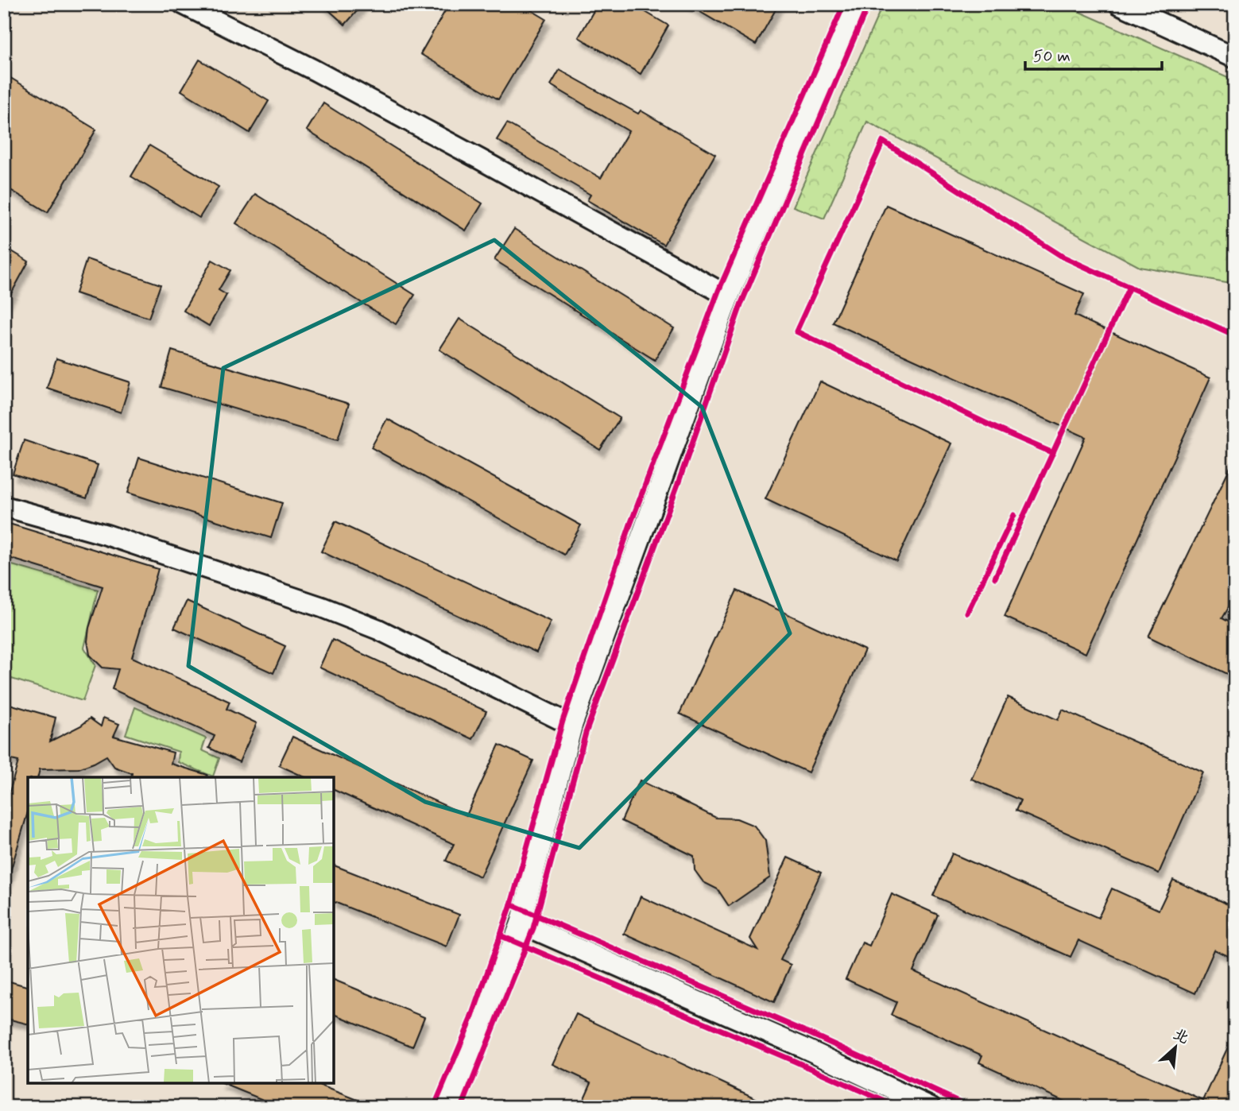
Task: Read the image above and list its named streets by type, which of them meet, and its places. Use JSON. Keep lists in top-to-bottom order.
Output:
{
  "scale_bar": "50 m",
  "north": "top right"
}
